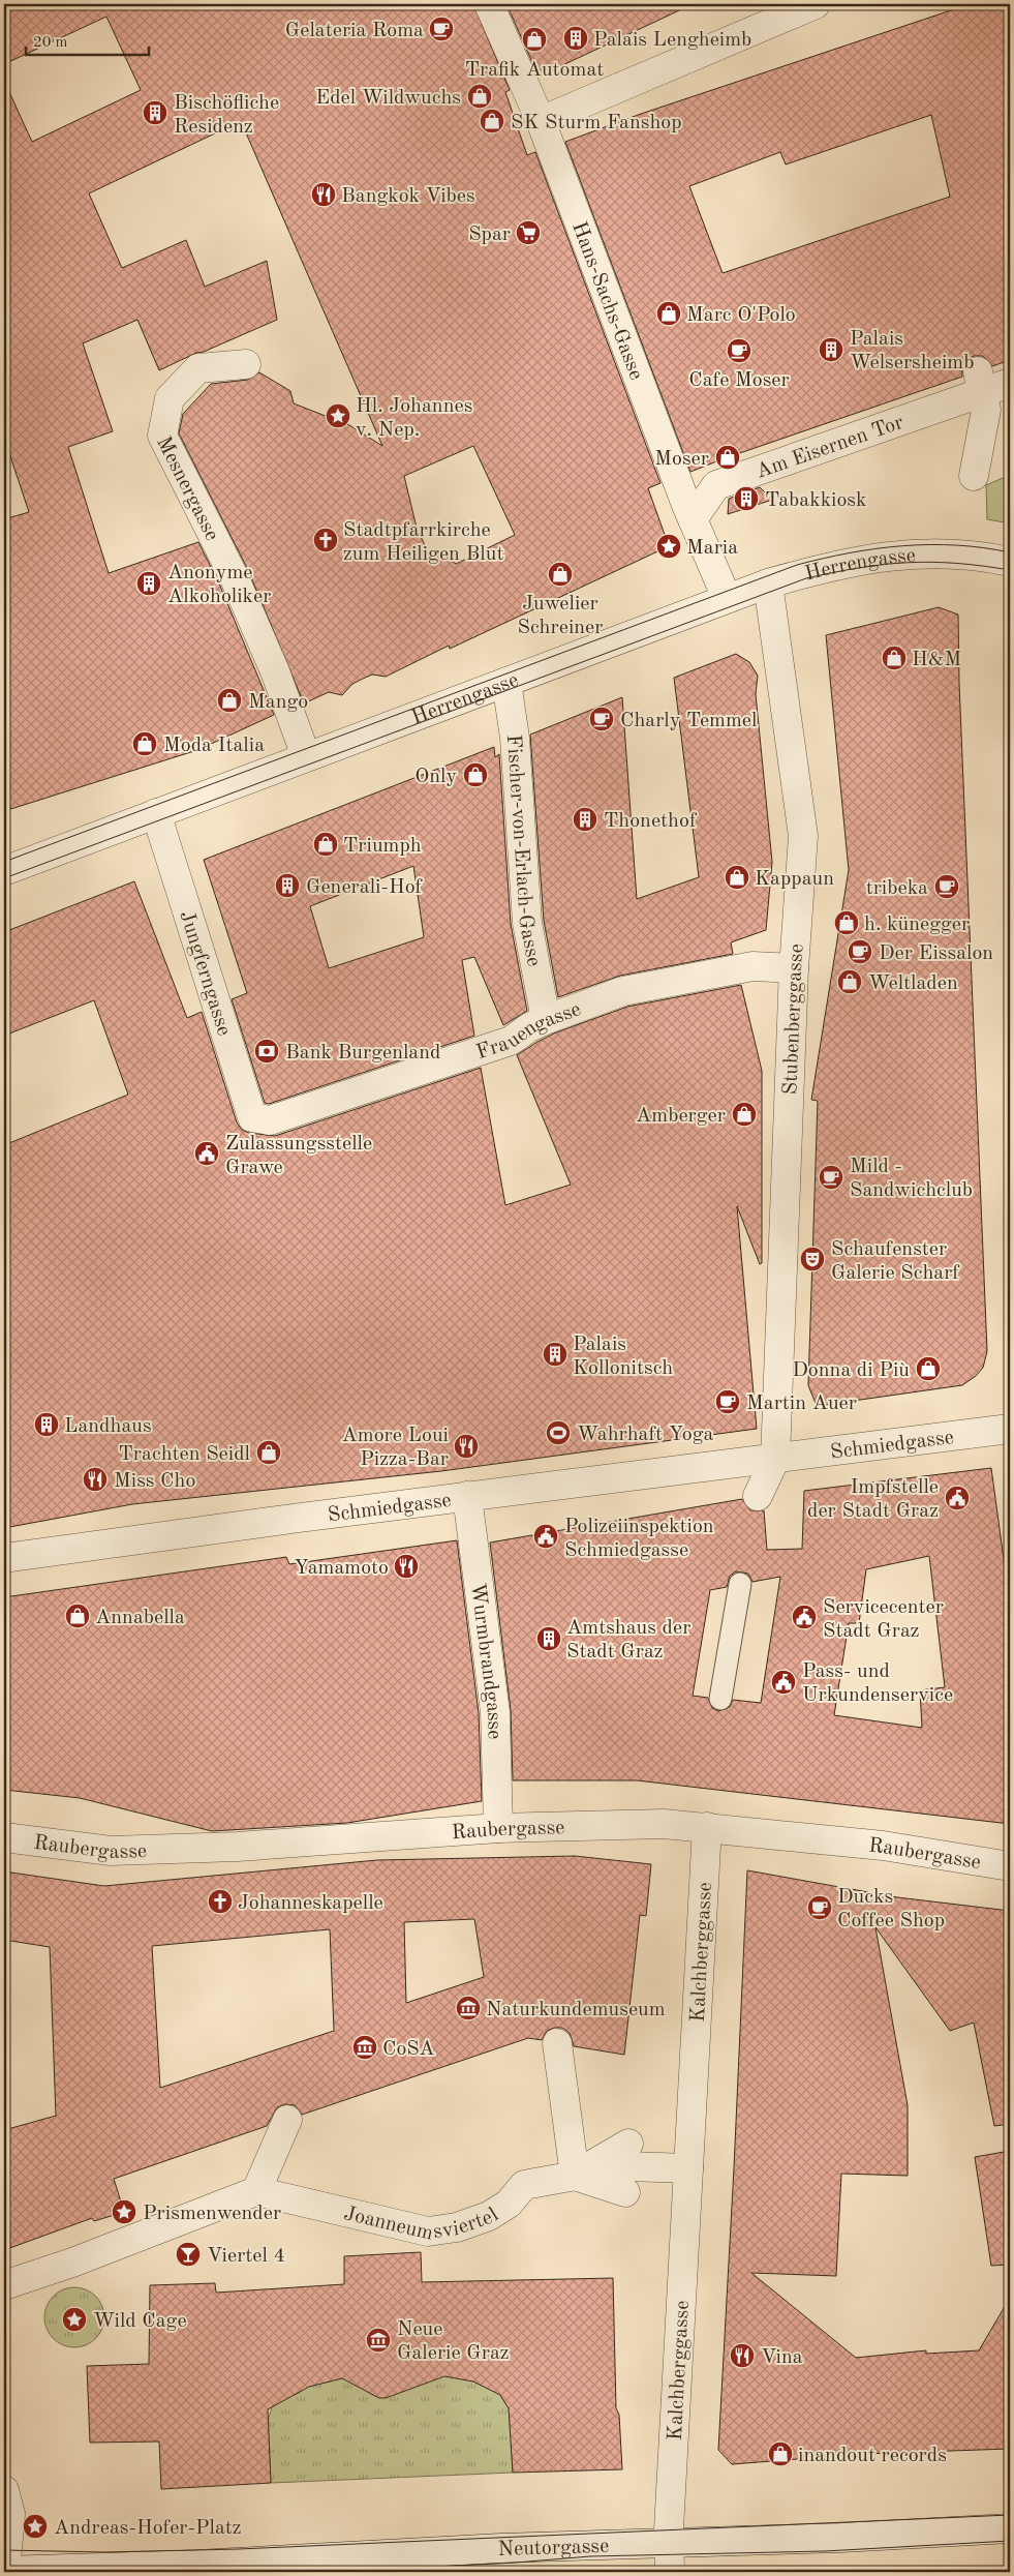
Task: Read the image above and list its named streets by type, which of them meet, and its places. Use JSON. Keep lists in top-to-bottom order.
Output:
{
  "streets": {
    "street": [
      "Hans-Sachs-Gasse",
      "Am Eisernen Tor",
      "Mesnergasse",
      "Herrengasse",
      "Fischer-von-Erlach-Gasse",
      "Jungferngasse",
      "Stubenberggasse",
      "Frauengasse",
      "Schmiedgasse",
      "Wurmbrandgasse",
      "Raubergasse",
      "Kalchberggasse",
      "Joanneumsviertel",
      "Neutorgasse"
    ]
  },
  "crossings": [
    ["Hans-Sachs-Gasse", "Am Eisernen Tor"],
    ["Hans-Sachs-Gasse", "Herrengasse"],
    ["Mesnergasse", "Herrengasse"],
    ["Herrengasse", "Fischer-von-Erlach-Gasse"],
    ["Herrengasse", "Jungferngasse"],
    ["Herrengasse", "Stubenberggasse"],
    ["Fischer-von-Erlach-Gasse", "Frauengasse"],
    ["Jungferngasse", "Frauengasse"],
    ["Stubenberggasse", "Frauengasse"],
    ["Stubenberggasse", "Schmiedgasse"],
    ["Schmiedgasse", "Wurmbrandgasse"],
    ["Wurmbrandgasse", "Raubergasse"],
    ["Raubergasse", "Kalchberggasse"],
    ["Kalchberggasse", "Joanneumsviertel"],
    ["Kalchberggasse", "Neutorgasse"]
  ],
  "places": {
    "cafe": [
      "Gelateria Roma",
      "Cafe Moser",
      "Charly Temmel",
      "tribeka",
      "Der Eissalon",
      "Mild - Sandwichclub",
      "Martin Auer",
      "Ducks Coffee Shop"
    ],
    "building": [
      "Palais Lengheimb",
      "Bischöfliche Residenz",
      "Palais Welsersheimb",
      "Tabakkiosk",
      "Anonyme Alkoholiker",
      "Thonethof",
      "Generali-Hof",
      "Palais Kollonitsch",
      "Landhaus",
      "Amtshaus der Stadt Graz"
    ],
    "shop": [
      "Trafik Automat",
      "Edel Wildwuchs",
      "SK Sturm Fanshop",
      "Marc O'Polo",
      "Moser",
      "Juwelier Schreiner",
      "H&M",
      "Mango",
      "Moda Italia",
      "Only",
      "Triumph",
      "Kappaun",
      "h. künegger",
      "Weltladen",
      "Amberger",
      "Donna di Più",
      "Trachten Seidl",
      "Annabella",
      "inandout records"
    ],
    "restaurant": [
      "Bangkok Vibes",
      "Amore Loui Pizza-Bar",
      "Miss Cho",
      "Yamamoto",
      "Vina"
    ],
    "supermarket": ["Spar"],
    "place": [
      "Hl. Johannes v. Nep.",
      "Maria",
      "Prismenwender",
      "Wild Cage",
      "Andreas-Hofer-Platz"
    ],
    "church": ["Stadtpfarrkirche zum Heiligen Blut", "Johanneskapelle"],
    "bank": ["Bank Burgenland"],
    "public building": [
      "Zulassungsstelle Grawe",
      "Impfstelle der Stadt Graz",
      "Polizeiinspektion Schmiedgasse",
      "Servicecenter Stadt Graz",
      "Pass- und Urkundenservice"
    ],
    "theatre": ["Schaufenster Galerie Scharf"],
    "sports": ["Wahrhaft Yoga"],
    "museum": ["Naturkundemuseum", "CoSA", "Neue Galerie Graz"],
    "bar": ["Viertel 4"]
  },
  "scale_bar": "20 m"
}
